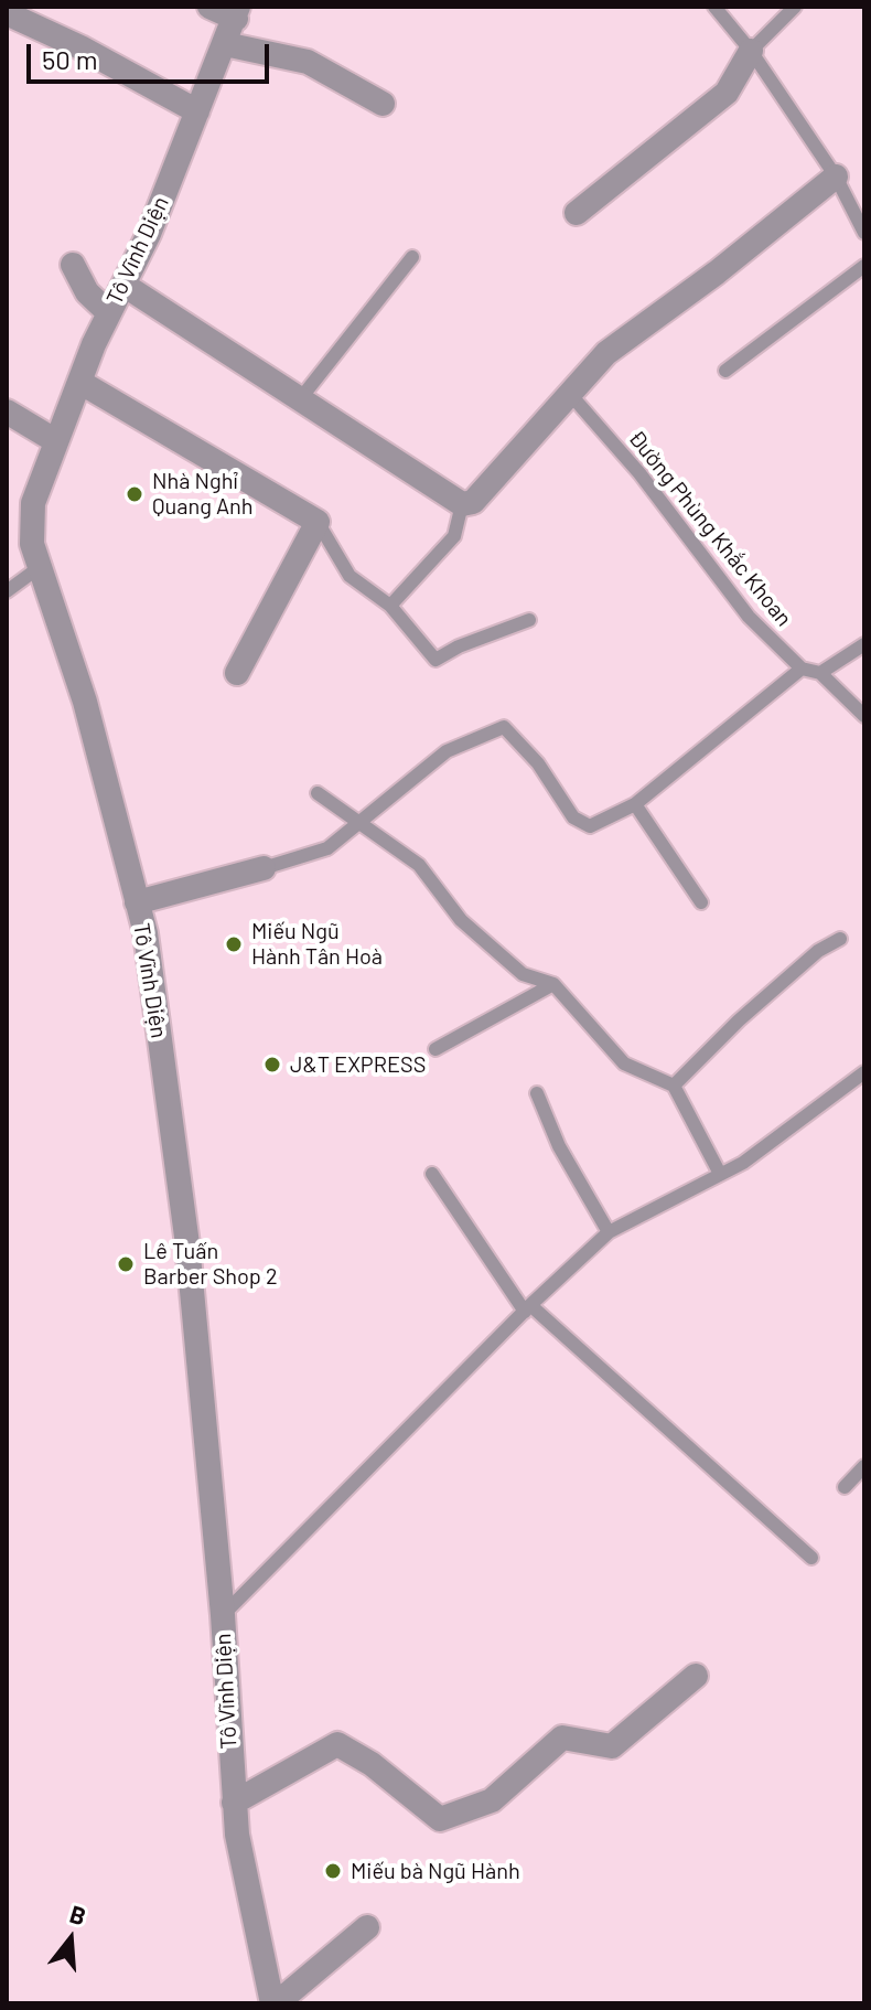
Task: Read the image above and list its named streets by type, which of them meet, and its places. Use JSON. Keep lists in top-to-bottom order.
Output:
{
  "streets": {
    "street": ["Tô Vĩnh Diện"],
    "lane": ["Đường Phùng Khắc Khoan"]
  },
  "places": [
    "Nhà Nghỉ Quang Anh",
    "Miếu Ngũ Hành Tân Hoà",
    "J&T EXPRESS",
    "Lê Tuấn Barber Shop 2",
    "Miếu bà Ngũ Hành"
  ],
  "scale_bar": "50 m",
  "north": "top"
}
